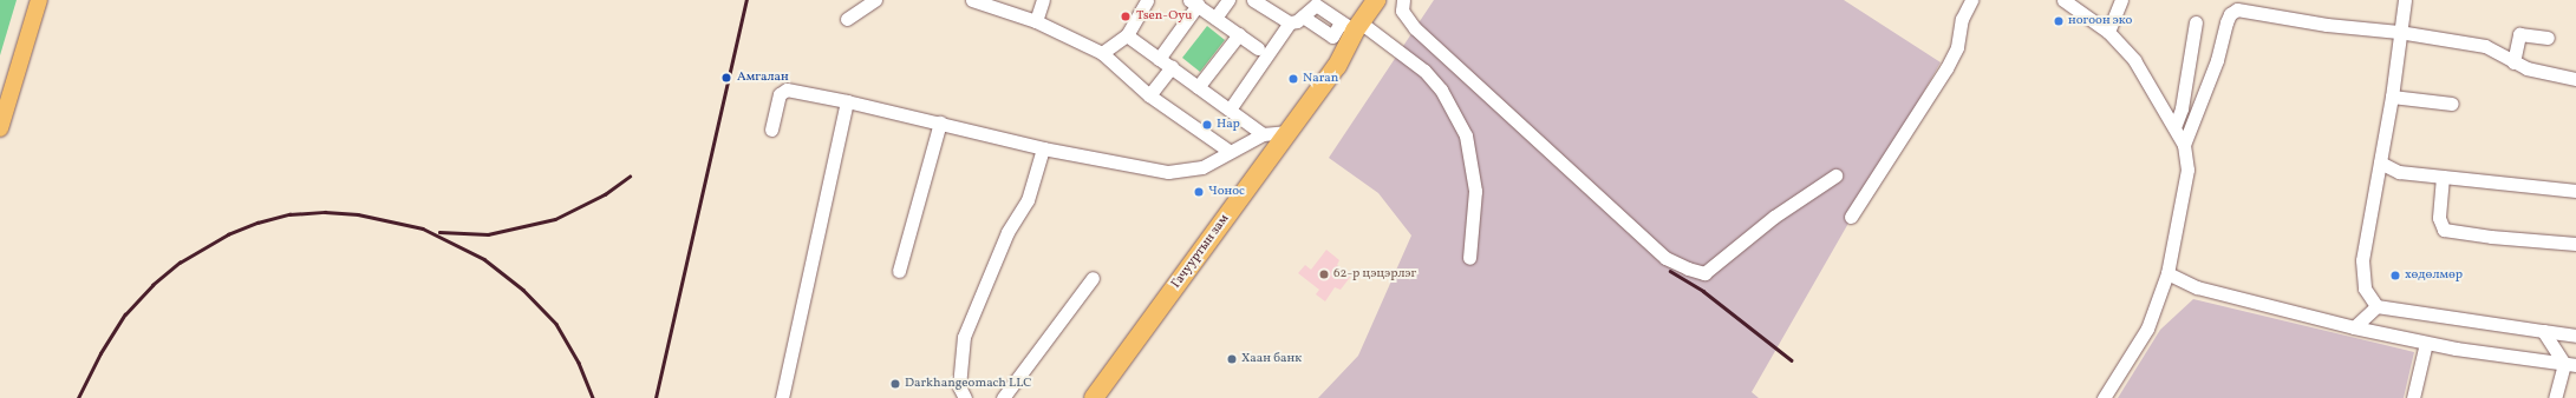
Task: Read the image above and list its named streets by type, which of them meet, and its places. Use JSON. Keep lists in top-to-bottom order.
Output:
{
  "streets": {
    "highway": ["Гачууртын зам"]
  },
  "places": [
    "Tsen-Oyu",
    "ногоон эко",
    "Амгалан",
    "Naran",
    "Нар",
    "Чонос",
    "62-р цэцэрлэг",
    "хөдөлмөр",
    "Хаан банк",
    "Darkhangeomach LLC"
  ]
}
